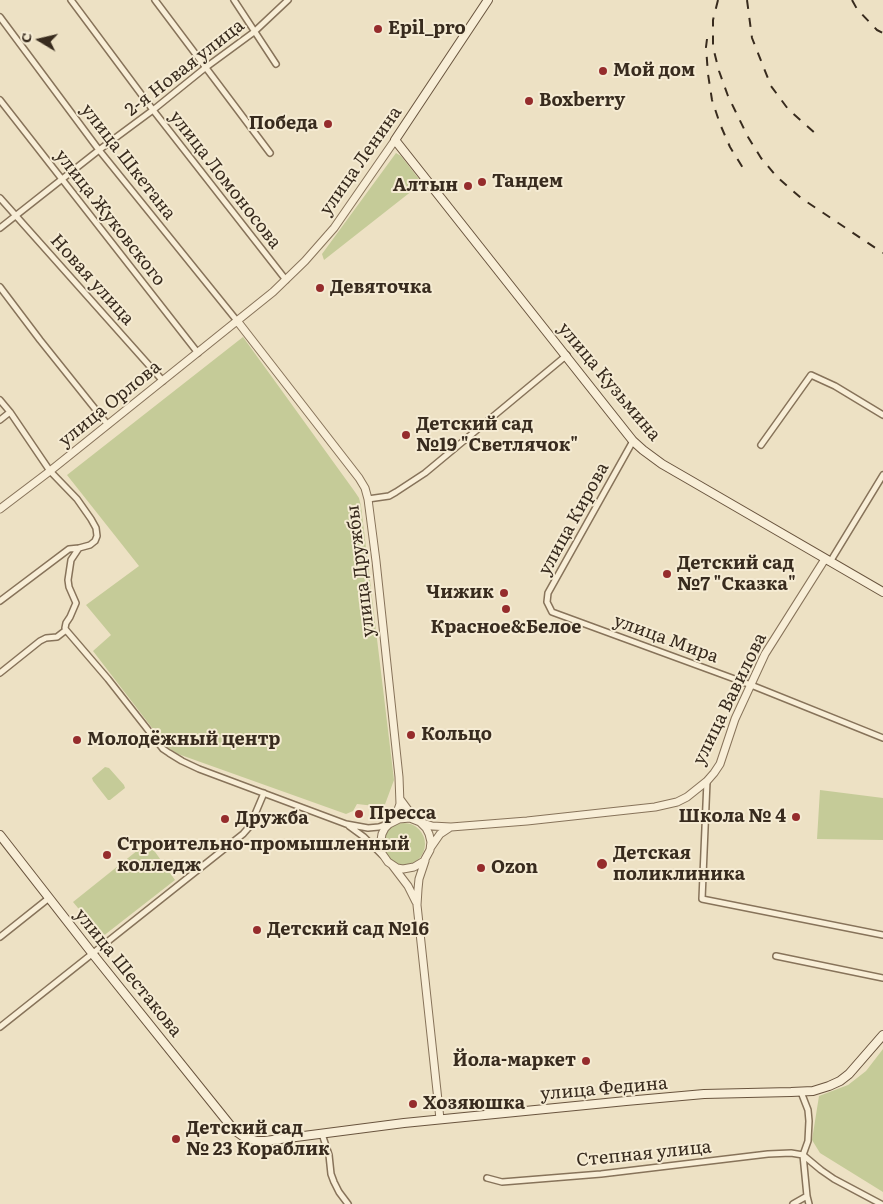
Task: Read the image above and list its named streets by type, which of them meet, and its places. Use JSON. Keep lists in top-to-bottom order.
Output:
{
  "streets": {
    "main road": [
      "улица Ленина",
      "улица Кузьмина",
      "улица Шестакова",
      "улица Федина"
    ],
    "street": [
      "2-я Новая улица",
      "улица Шкетана",
      "улица Ломоносова",
      "улица Жуковского",
      "Новая улица",
      "улица Орлова",
      "улица Кирова",
      "улица Дружбы",
      "улица Мира",
      "улица Вавилова",
      "Степная улица"
    ]
  },
  "crossings": [
    ["2-я Новая улица", "улица Шкетана"],
    ["2-я Новая улица", "улица Ломоносова"],
    ["2-я Новая улица", "улица Жуковского"],
    ["2-я Новая улица", "Новая улица"],
    ["улица Ленина", "улица Шкетана"],
    ["улица Ленина", "улица Ломоносова"],
    ["улица Ленина", "улица Кузьмина"],
    ["улица Ленина", "улица Орлова"],
    ["улица Ленина", "улица Дружбы"],
    ["улица Шкетана", "улица Орлова"],
    ["улица Шкетана", "улица Дружбы"],
    ["улица Жуковского", "улица Орлова"],
    ["Новая улица", "улица Орлова"],
    ["улица Кузьмина", "улица Кирова"],
    ["улица Кузьмина", "улица Вавилова"],
    ["улица Орлова", "улица Дружбы"],
    ["улица Кирова", "улица Мира"],
    ["улица Мира", "улица Вавилова"],
    ["улица Шестакова", "улица Федина"]
  ],
  "places": [
    "Epil_pro",
    "Мой дом",
    "Boxberry",
    "Победа",
    "Тандем",
    "Алтын",
    "Девяточка",
    "Детский сад №19 \"Светлячок\"",
    "Детский сад №7 \"Сказка\"",
    "Чижик",
    "Красное&Белое",
    "Кольцо",
    "Молодёжный центр",
    "Пресса",
    "Школа № 4",
    "Дружба",
    "Строительно-промышленный колледж",
    "Детская поликлиника",
    "Ozon",
    "Детский сад №16",
    "Йола-маркет",
    "Хозяюшка",
    "Детский сад № 23 Кораблик"
  ],
  "north": "left"
}
